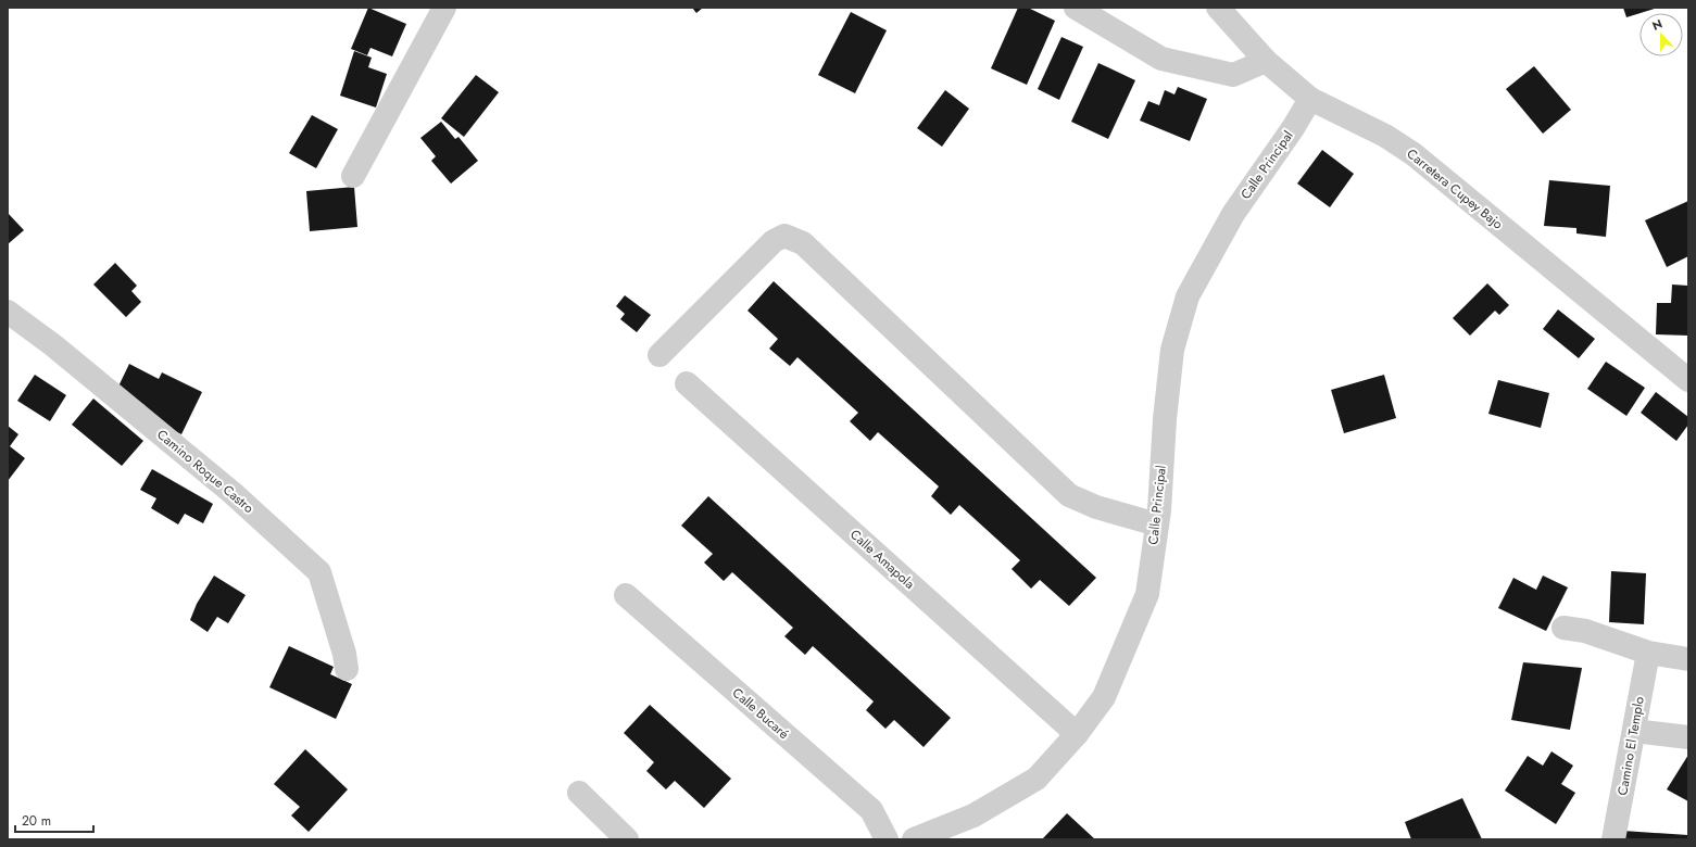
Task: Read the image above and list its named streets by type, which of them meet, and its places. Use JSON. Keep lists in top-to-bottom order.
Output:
{
  "streets": {
    "street": [
      "Calle Principal",
      "Carretera Cupey Bajo",
      "Camino Roque Castro",
      "Calle Amapola",
      "Calle Bucaré",
      "Camino El Templo"
    ]
  },
  "crossings": [
    ["Calle Principal", "Carretera Cupey Bajo"],
    ["Calle Principal", "Calle Amapola"]
  ],
  "scale_bar": "20 m",
  "north": "top"
}
